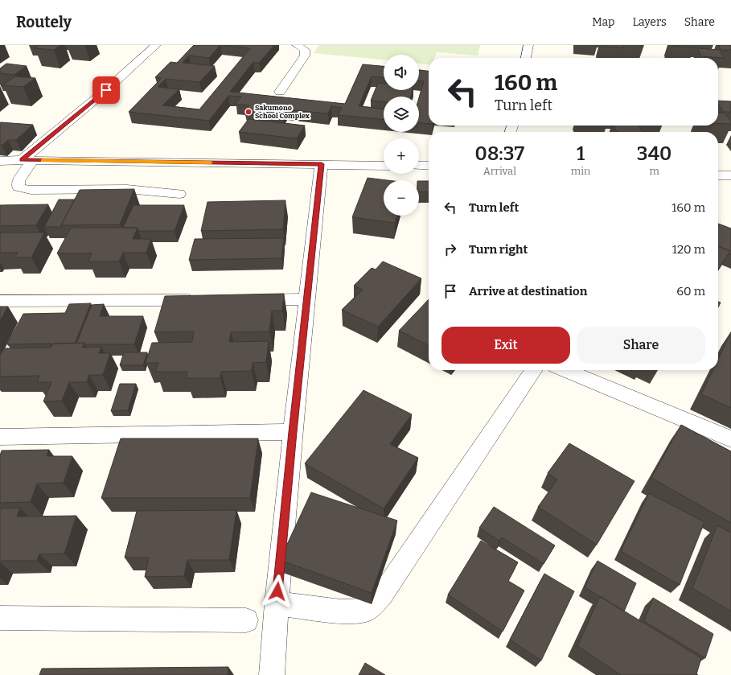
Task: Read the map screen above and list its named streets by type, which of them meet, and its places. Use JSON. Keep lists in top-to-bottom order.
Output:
{
  "places": ["Sakumono School Complex"],
  "page": {
    "header": "Routely",
    "nav": ["Map", "Layers", "Share"],
    "map_buttons": ["+", "−"],
    "turn": ["160 m", "Turn left"],
    "eta": [
      "08:37",
      "Arrival",
      "1",
      "min",
      "340",
      "m"
    ],
    "list": [
      {
        "name": "Turn left",
        "value": "160 m"
      },
      {
        "name": "Turn right",
        "value": "120 m"
      },
      {
        "name": "Arrive at destination",
        "value": "60 m"
      }
    ],
    "buttons": ["Exit", "Share"]
  }
}
